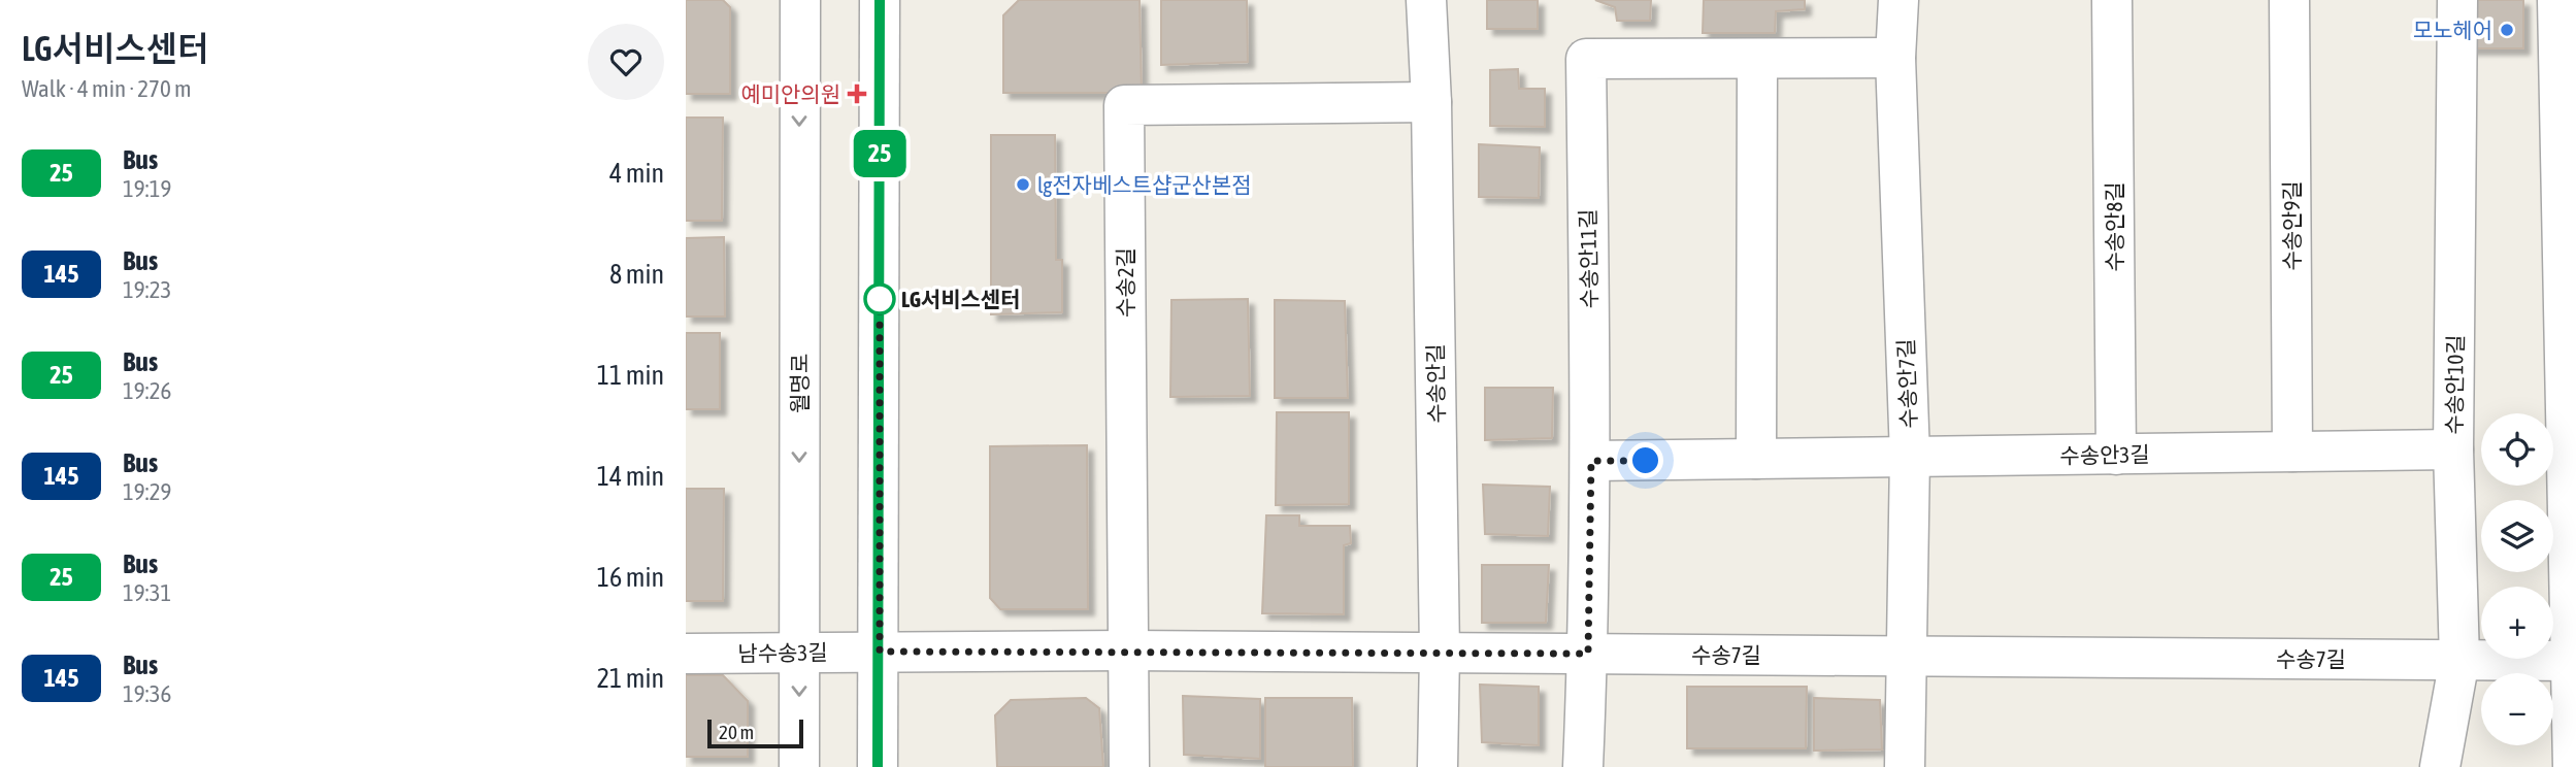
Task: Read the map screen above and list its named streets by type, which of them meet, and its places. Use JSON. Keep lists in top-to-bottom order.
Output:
{
  "streets": {
    "street": [
      "수송안9길",
      "수송안8길",
      "수송안11길",
      "수송2길",
      "월명로",
      "수송안길",
      "수송안7길",
      "수송안10길",
      "수송안3길",
      "남수송3길",
      "수송7길"
    ]
  },
  "crossings": [
    ["수송안9길", "수송안3길"],
    ["수송안8길", "수송안3길"],
    ["수송안11길", "수송안7길"],
    ["수송안11길", "수송안3길"],
    ["수송안11길", "수송7길"],
    ["수송2길", "수송안길"],
    ["수송2길", "수송7길"],
    ["월명로", "남수송3길"],
    ["수송안길", "수송7길"],
    ["수송안7길", "수송안3길"],
    ["수송안7길", "수송7길"],
    ["수송안10길", "수송안3길"],
    ["수송안10길", "수송7길"],
    ["남수송3길", "수송7길"]
  ],
  "places": {
    "other": ["모노헤어", "lg전자베스트샵군산본점", "LG서비스센터"],
    "health": ["예미안의원"]
  },
  "lines": ["bus line 25"],
  "scale_bar": "20 m",
  "page": {
    "heading": ["LG서비스센터", "Walk · 4 min · 270 m"],
    "on_map": "25",
    "list": [
      {
        "mark": "25",
        "name": "Bus",
        "note": "19:19",
        "value": "4 min"
      },
      {
        "mark": "145",
        "name": "Bus",
        "note": "19:23",
        "value": "8 min"
      },
      {
        "mark": "25",
        "name": "Bus",
        "note": "19:26",
        "value": "11 min"
      },
      {
        "mark": "145",
        "name": "Bus",
        "note": "19:29",
        "value": "14 min"
      },
      {
        "mark": "25",
        "name": "Bus",
        "note": "19:31",
        "value": "16 min"
      },
      {
        "mark": "145",
        "name": "Bus",
        "note": "19:36",
        "value": "21 min"
      }
    ],
    "map_buttons": ["+", "−"],
    "scale": "20 m"
  }
}
